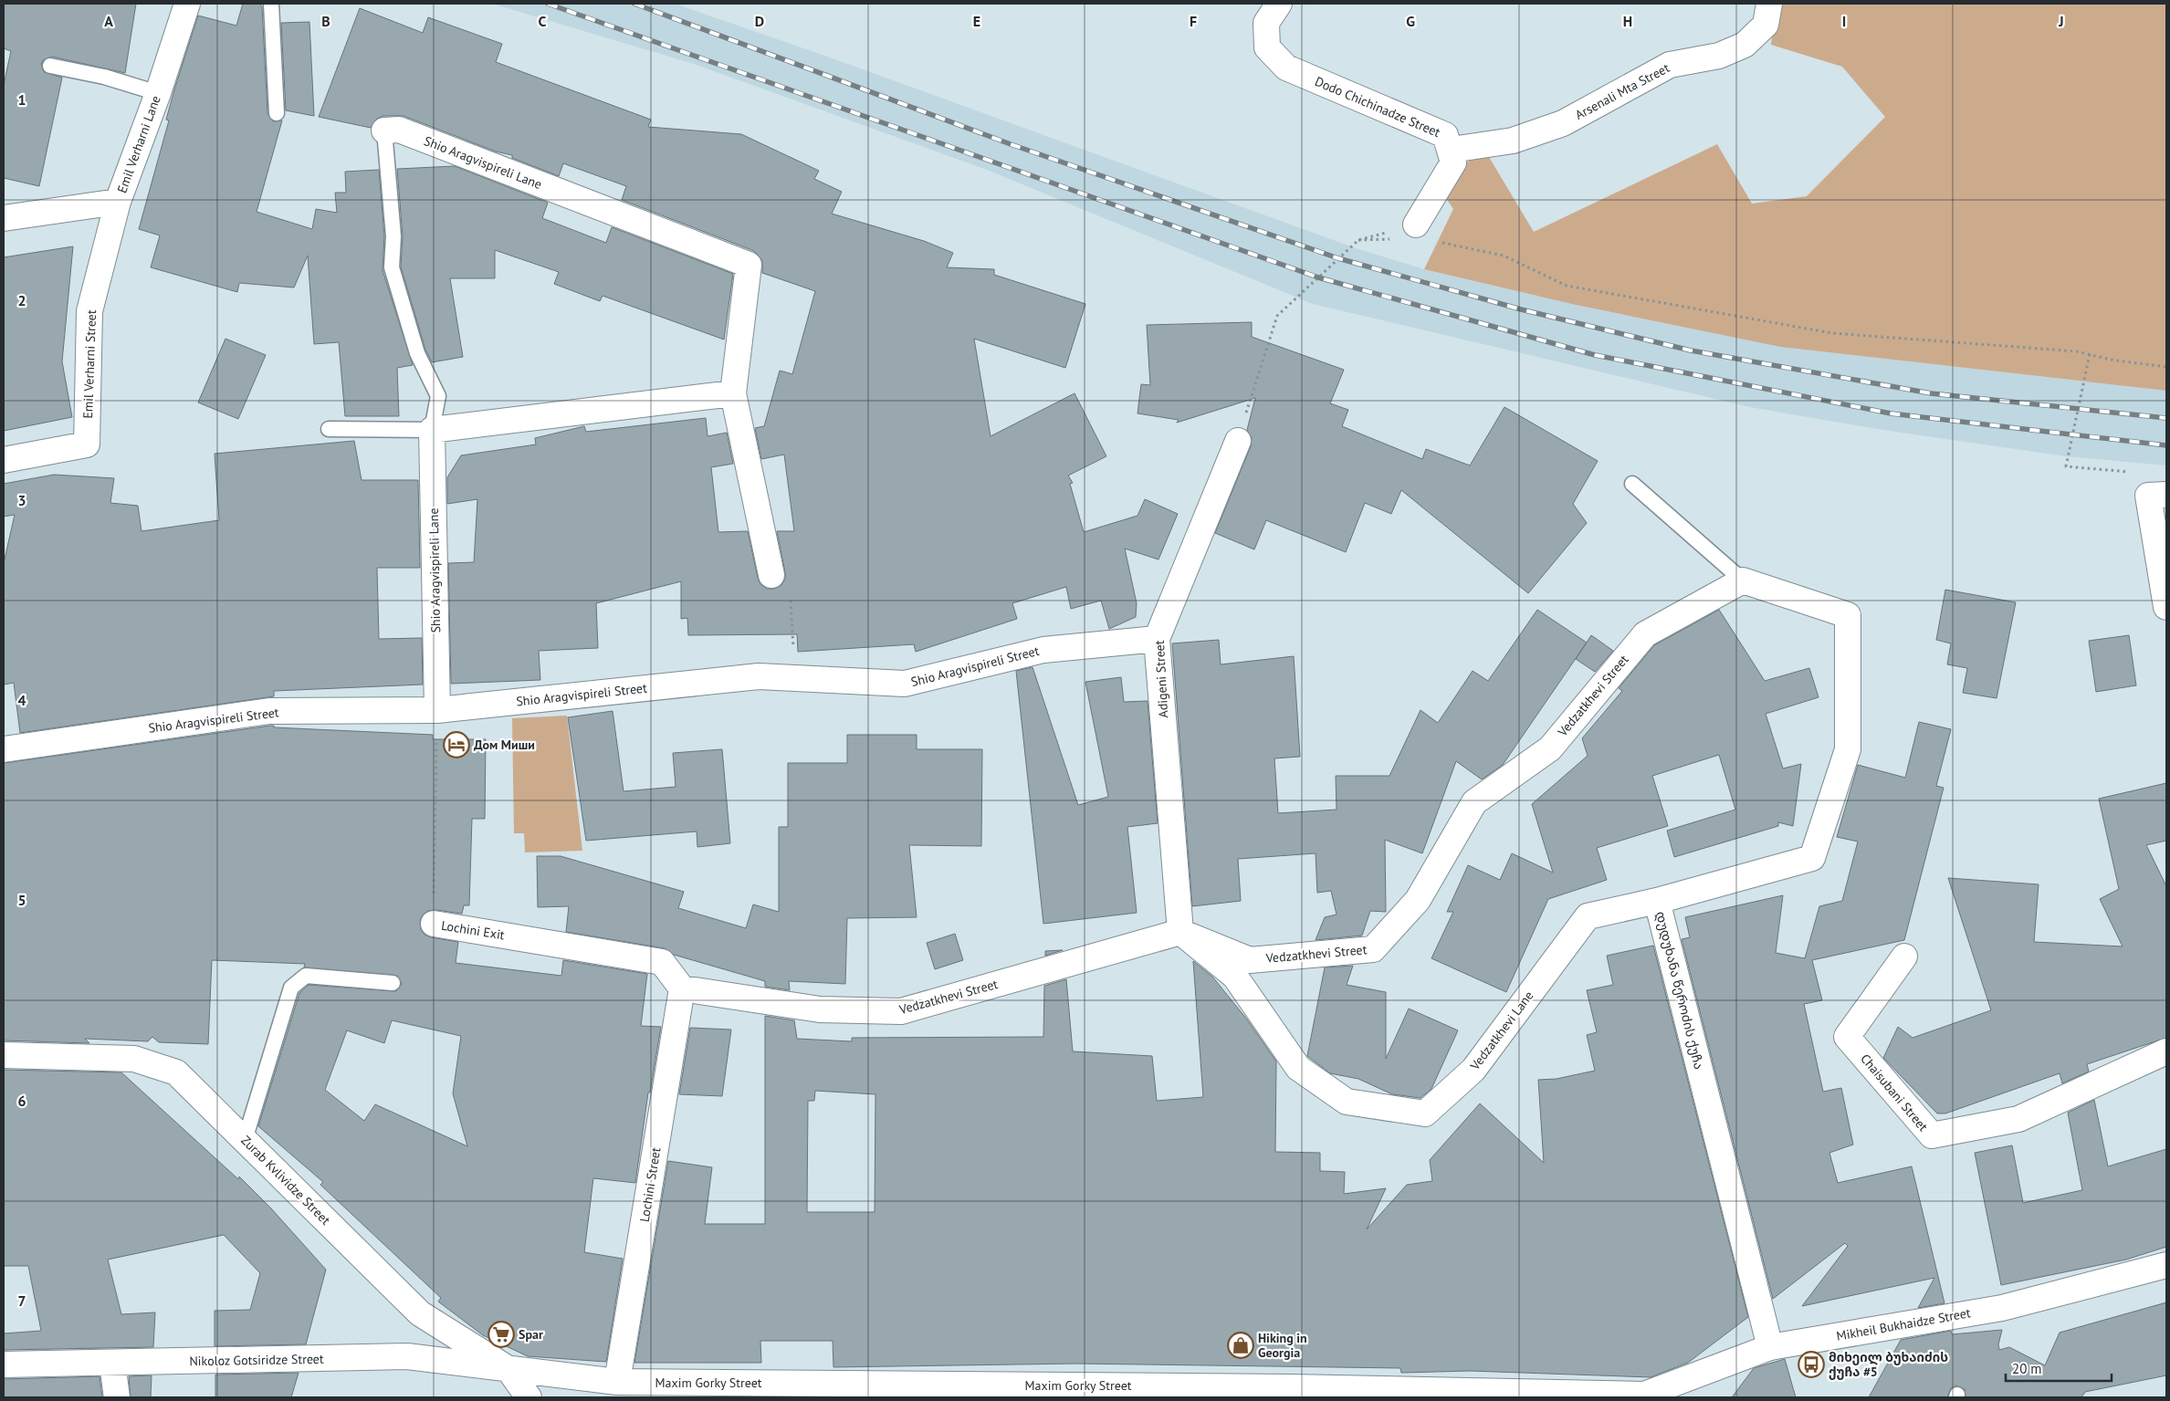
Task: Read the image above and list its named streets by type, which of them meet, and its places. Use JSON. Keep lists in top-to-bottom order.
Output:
{
  "streets": {
    "street": [
      "Arsenali Mta Street",
      "Dodo Chichinadze Street",
      "Emil Verharni Lane",
      "Shio Aragvispireli Lane",
      "Emil Verharni Street",
      "Shio Aragvispireli Street",
      "Adigeni Street",
      "Vedzatkhevi Street",
      "Lochini Exit",
      "დუდუხანა წეროძის ქუჩა",
      "Vedzatkhevi Lane",
      "Chaisubani Street",
      "Zurab Kvlividze Street",
      "Lochini Street",
      "Mikheil Bukhaidze Street",
      "Nikoloz Gotsiridze Street",
      "Maxim Gorky Street"
    ]
  },
  "crossings": [
    ["Arsenali Mta Street", "Dodo Chichinadze Street"],
    ["Emil Verharni Lane", "Emil Verharni Street"],
    ["Shio Aragvispireli Lane", "Shio Aragvispireli Street"],
    ["Shio Aragvispireli Lane", "Lochini Exit"],
    ["Shio Aragvispireli Street", "Adigeni Street"],
    ["Shio Aragvispireli Street", "Lochini Exit"],
    ["Adigeni Street", "Vedzatkhevi Street"],
    ["Adigeni Street", "Vedzatkhevi Lane"],
    ["Vedzatkhevi Street", "Lochini Exit"],
    ["Vedzatkhevi Street", "დუდუხანა წეროძის ქუჩა"],
    ["Vedzatkhevi Street", "Vedzatkhevi Lane"],
    ["Vedzatkhevi Street", "Lochini Street"],
    ["Lochini Exit", "Lochini Street"],
    ["დუდუხანა წეროძის ქუჩა", "Vedzatkhevi Lane"],
    ["დუდუხანა წეროძის ქუჩა", "Mikheil Bukhaidze Street"],
    ["Zurab Kvlividze Street", "Nikoloz Gotsiridze Street"],
    ["Zurab Kvlividze Street", "Maxim Gorky Street"],
    ["Lochini Street", "Maxim Gorky Street"],
    ["Mikheil Bukhaidze Street", "Maxim Gorky Street"],
    ["Nikoloz Gotsiridze Street", "Maxim Gorky Street"]
  ],
  "places": {
    "hotel": ["Дом Миши"],
    "supermarket": ["Spar"],
    "shop": ["Hiking in Georgia"],
    "bus stop": ["მიხეილ ბუხაიძის ქუჩა #5"]
  },
  "scale_bar": "20 m",
  "grid": {
    "columns": [
      "A",
      "B",
      "C",
      "D",
      "E",
      "F",
      "G",
      "H",
      "I",
      "J"
    ],
    "rows": [
      "1",
      "2",
      "3",
      "4",
      "5",
      "6",
      "7"
    ]
  }
}
